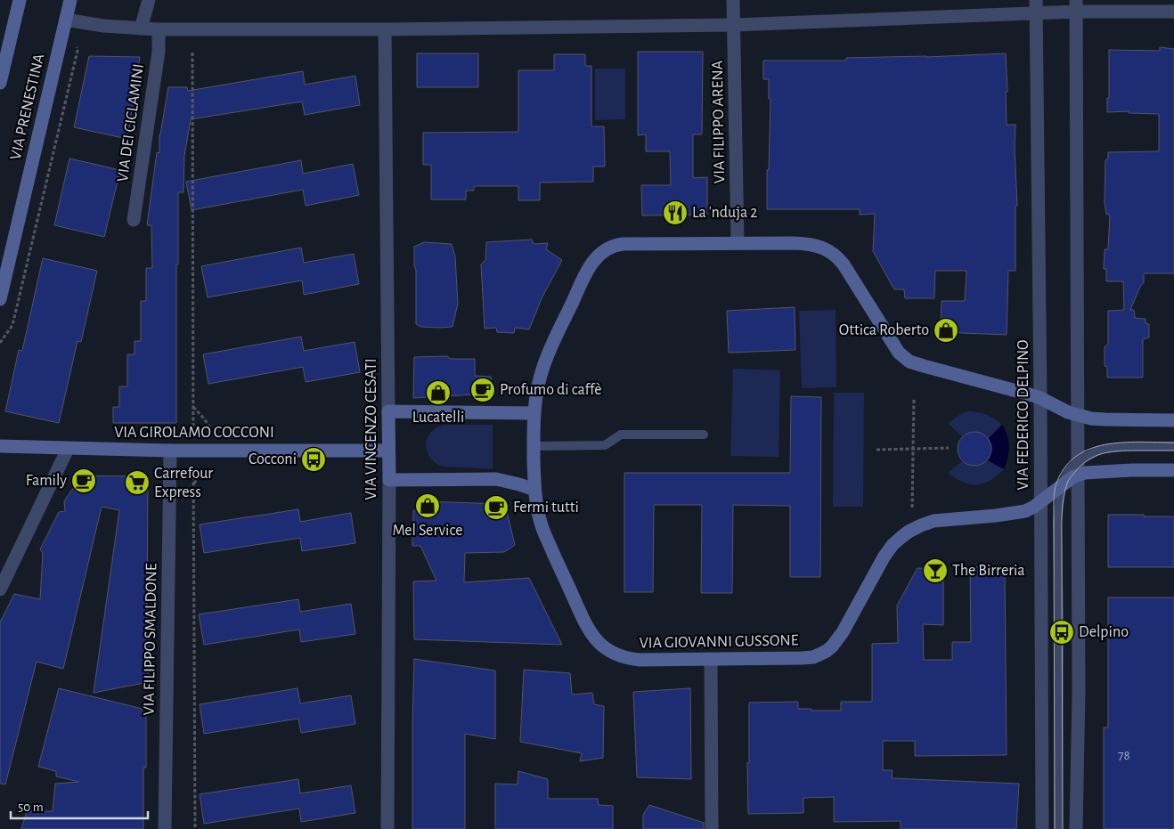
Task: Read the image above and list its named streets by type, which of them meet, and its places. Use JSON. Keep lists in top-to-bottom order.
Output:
{
  "streets": {
    "street": [
      "VIA PRENESTINA",
      "VIA FILIPPO ARENA",
      "VIA DEI CICLAMINI",
      "VIA FEDERICO DELPINO",
      "VIA VINCENZO CESATI",
      "VIA GIROLAMO COCCONI",
      "VIA FILIPPO SMALDONE",
      "VIA GIOVANNI GUSSONE"
    ]
  },
  "crossings": [
    ["VIA FILIPPO ARENA", "VIA GIOVANNI GUSSONE"],
    ["VIA FEDERICO DELPINO", "VIA GIOVANNI GUSSONE"],
    ["VIA VINCENZO CESATI", "VIA GIROLAMO COCCONI"],
    ["VIA GIROLAMO COCCONI", "VIA FILIPPO SMALDONE"]
  ],
  "places": {
    "restaurant": ["La 'nduja 2"],
    "shop": ["Ottica Roberto", "Lucatelli", "Mel Service"],
    "cafe": ["Profumo di caffè", "Family", "Fermi tutti"],
    "bus stop": ["Cocconi", "Delpino"],
    "supermarket": ["Carrefour Express"],
    "bar": ["The Birreria"]
  },
  "house_numbers": ["78"],
  "scale_bar": "50 m"
}
